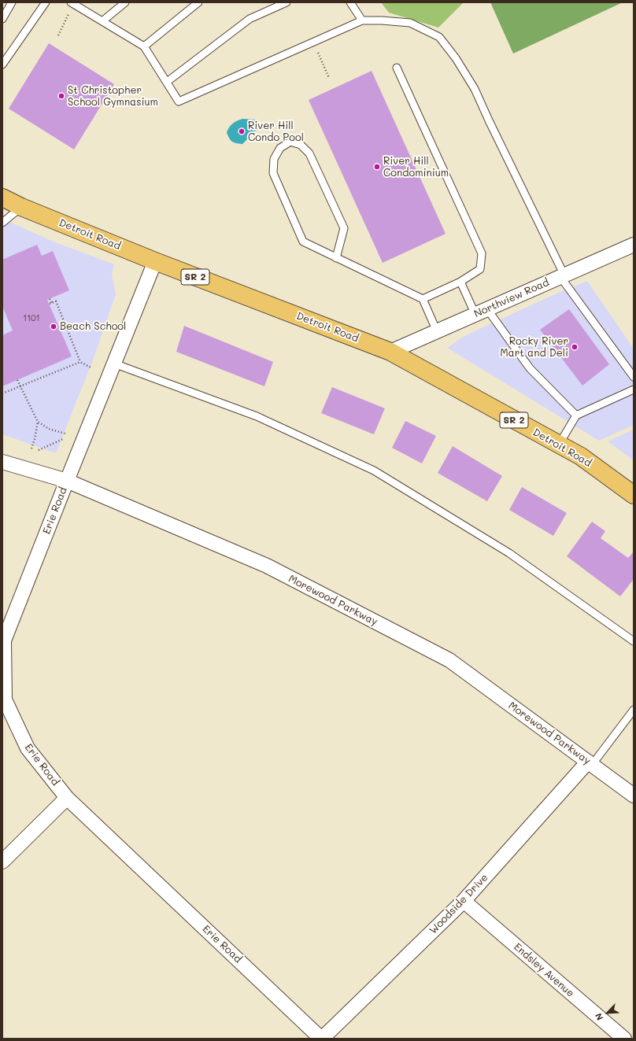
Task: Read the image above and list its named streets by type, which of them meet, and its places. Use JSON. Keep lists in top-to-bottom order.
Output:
{
  "streets": {
    "main road": ["Detroit Road", "SR 2"],
    "street": [
      "Northview Road",
      "Erie Road",
      "Morewood Parkway",
      "Woodside Drive",
      "Endsley Avenue"
    ]
  },
  "crossings": [
    ["Detroit Road", "Northview Road"],
    ["Detroit Road", "Erie Road"],
    ["Erie Road", "Morewood Parkway"],
    ["Erie Road", "Woodside Drive"],
    ["Morewood Parkway", "Woodside Drive"],
    ["Woodside Drive", "Endsley Avenue"]
  ],
  "places": [
    "St Christopher School Gymnasium",
    "River Hill Condo Pool",
    "River Hill Condominium",
    "Beach School",
    "Rocky River Mart and Deli"
  ],
  "house_numbers": ["1101"],
  "north": "bottom left"
}
